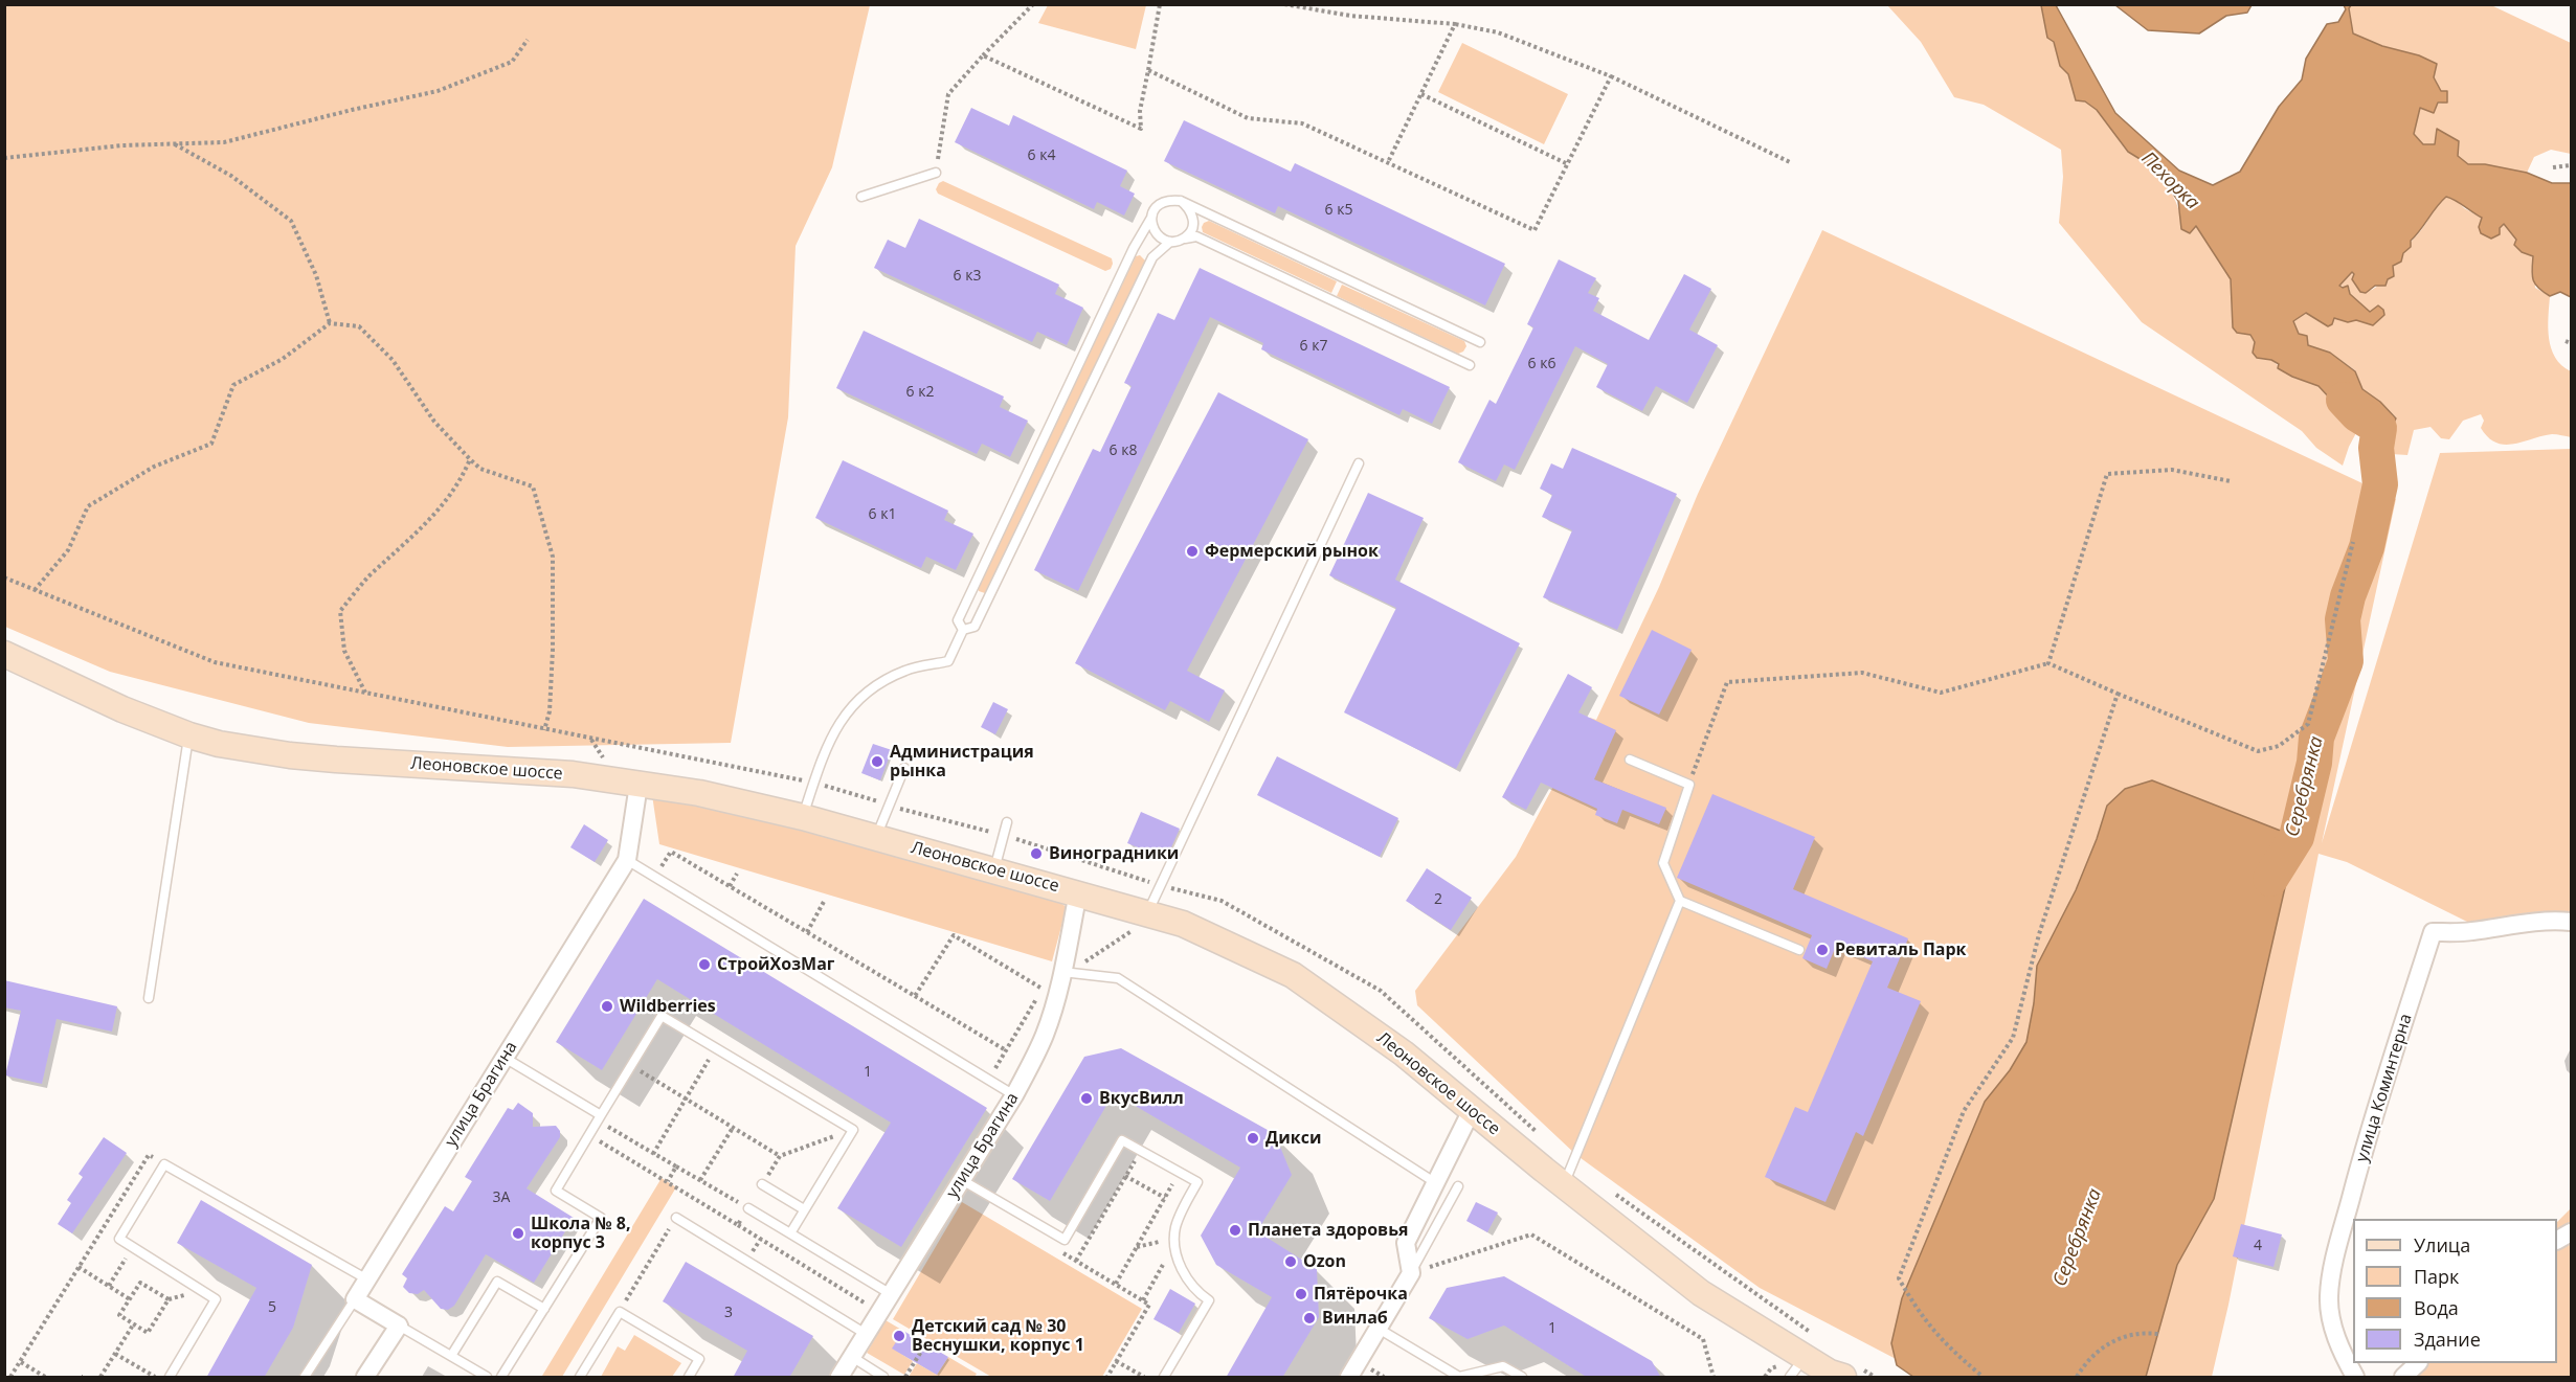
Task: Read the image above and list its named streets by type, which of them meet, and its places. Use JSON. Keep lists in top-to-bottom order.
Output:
{
  "streets": {
    "main road": ["Леоновское шоссе"],
    "street": ["улица Коминтерна", "улица Брагина"]
  },
  "crossings": [
    ["Леоновское шоссе", "улица Брагина"]
  ],
  "water": ["Пехорка", "Серебрянка"],
  "places": [
    "Фермерский рынок",
    "Администрация рынка",
    "Виноградники",
    "Ревиталь Парк",
    "СтройХозМаг",
    "Wildberries",
    "ВкусВилл",
    "Дикси",
    "Планета здоровья",
    "Школа № 8, корпус 3",
    "Ozon",
    "Пятёрочка",
    "Винлаб",
    "Детский сад № 30 Веснушки, корпус 1"
  ],
  "house_numbers": [
    "6 к4",
    "6 к5",
    "6 к3",
    "6 к7",
    "6 к6",
    "6 к2",
    "6 к8",
    "6 к1",
    "2",
    "1",
    "3А",
    "4",
    "5",
    "3",
    "1"
  ],
  "legend": [
    "Улица",
    "Парк",
    "Вода",
    "Здание"
  ]
}
